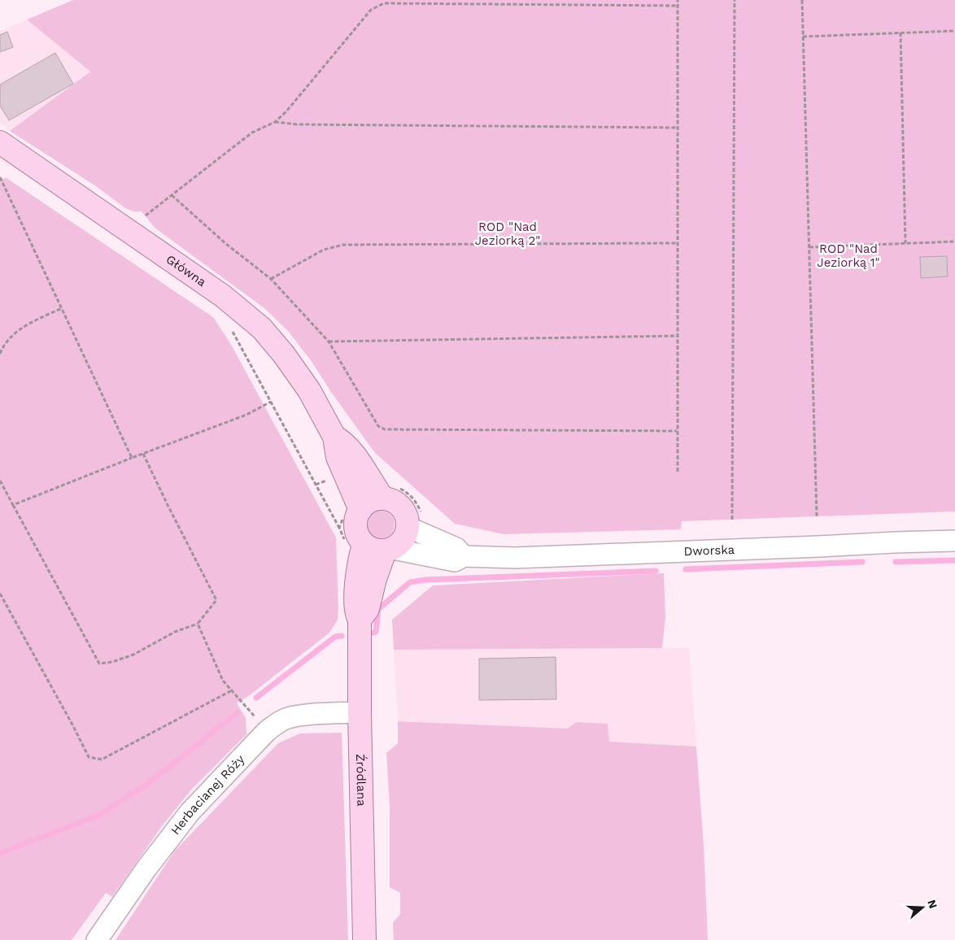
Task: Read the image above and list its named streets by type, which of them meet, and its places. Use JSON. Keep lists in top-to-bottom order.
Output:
{
  "streets": {
    "main road": ["Główna", "Źródlana"],
    "street": ["Dworska", "Herbacianej Róży"]
  },
  "crossings": [
    ["Główna", "Dworska"],
    ["Główna", "Źródlana"],
    ["Dworska", "Źródlana"],
    ["Źródlana", "Herbacianej Róży"]
  ],
  "parks": ["ROD \"Nad Jeziorką 2\"", "ROD \"Nad Jeziorką 1\""],
  "north": "right"
}
